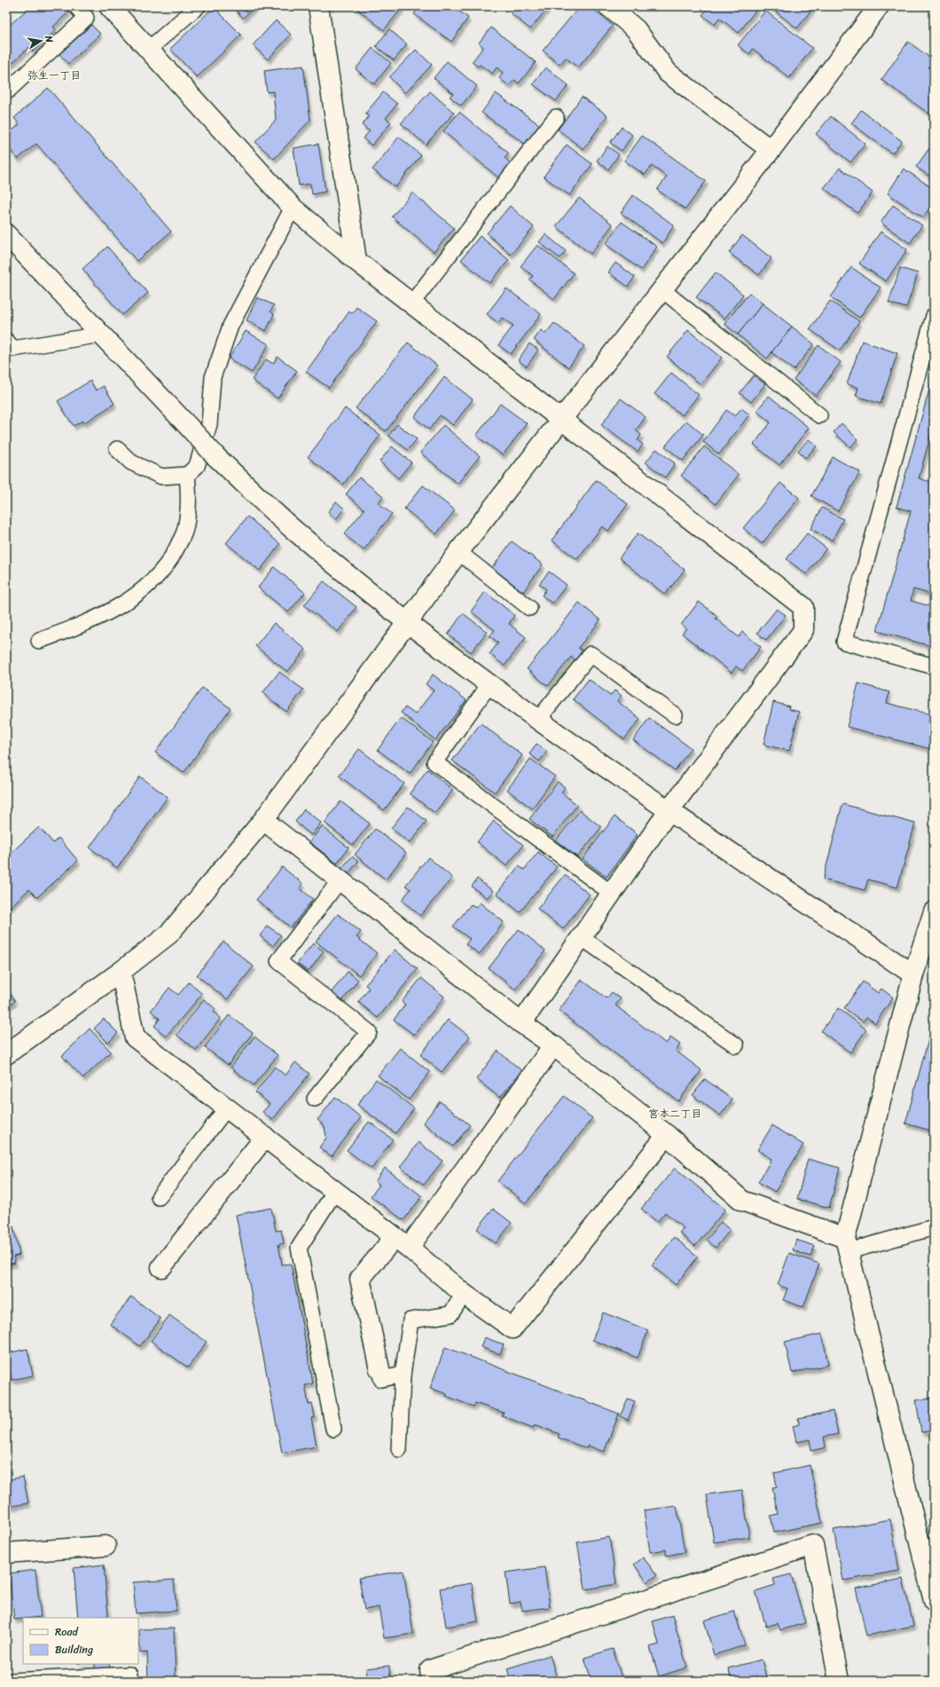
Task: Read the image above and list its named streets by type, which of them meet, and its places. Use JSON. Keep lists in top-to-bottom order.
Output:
{
  "districts": ["弥生一丁目", "宮本二丁目"],
  "legend": ["Road", "Building"],
  "north": "right"
}
